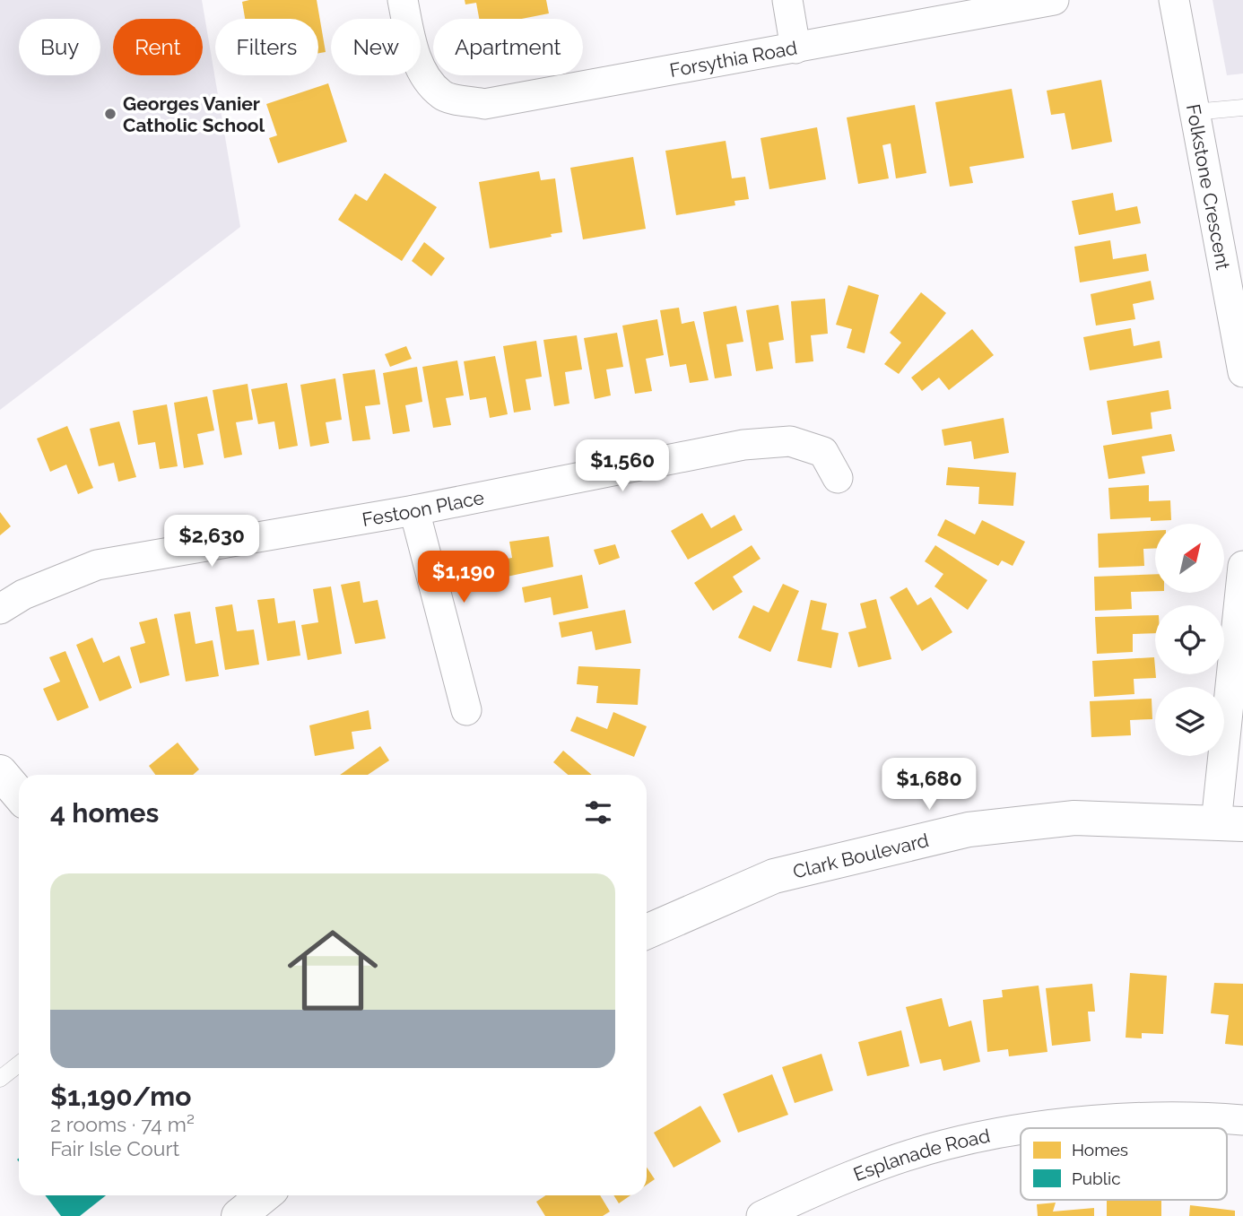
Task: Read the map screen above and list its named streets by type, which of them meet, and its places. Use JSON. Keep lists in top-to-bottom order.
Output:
{
  "streets": {
    "street": [
      "Forsythia Road",
      "Folkstone Crescent",
      "Festoon Place",
      "Clark Boulevard",
      "Esplanade Road"
    ]
  },
  "places": ["Georges Vanier Catholic School"],
  "legend": ["Homes", "Public"],
  "north": "top right",
  "page": {
    "chip": [
      "Buy",
      "Rent",
      "Filters",
      "New",
      "Apartment"
    ],
    "price": [
      "$1,560",
      "$2,630",
      "$1,190",
      "$1,680"
    ],
    "heading": "4 homes",
    "list": [
      {
        "name": "$1,190/mo",
        "note": "2 rooms · 74 m² · Fair Isle Court"
      }
    ]
  }
}
